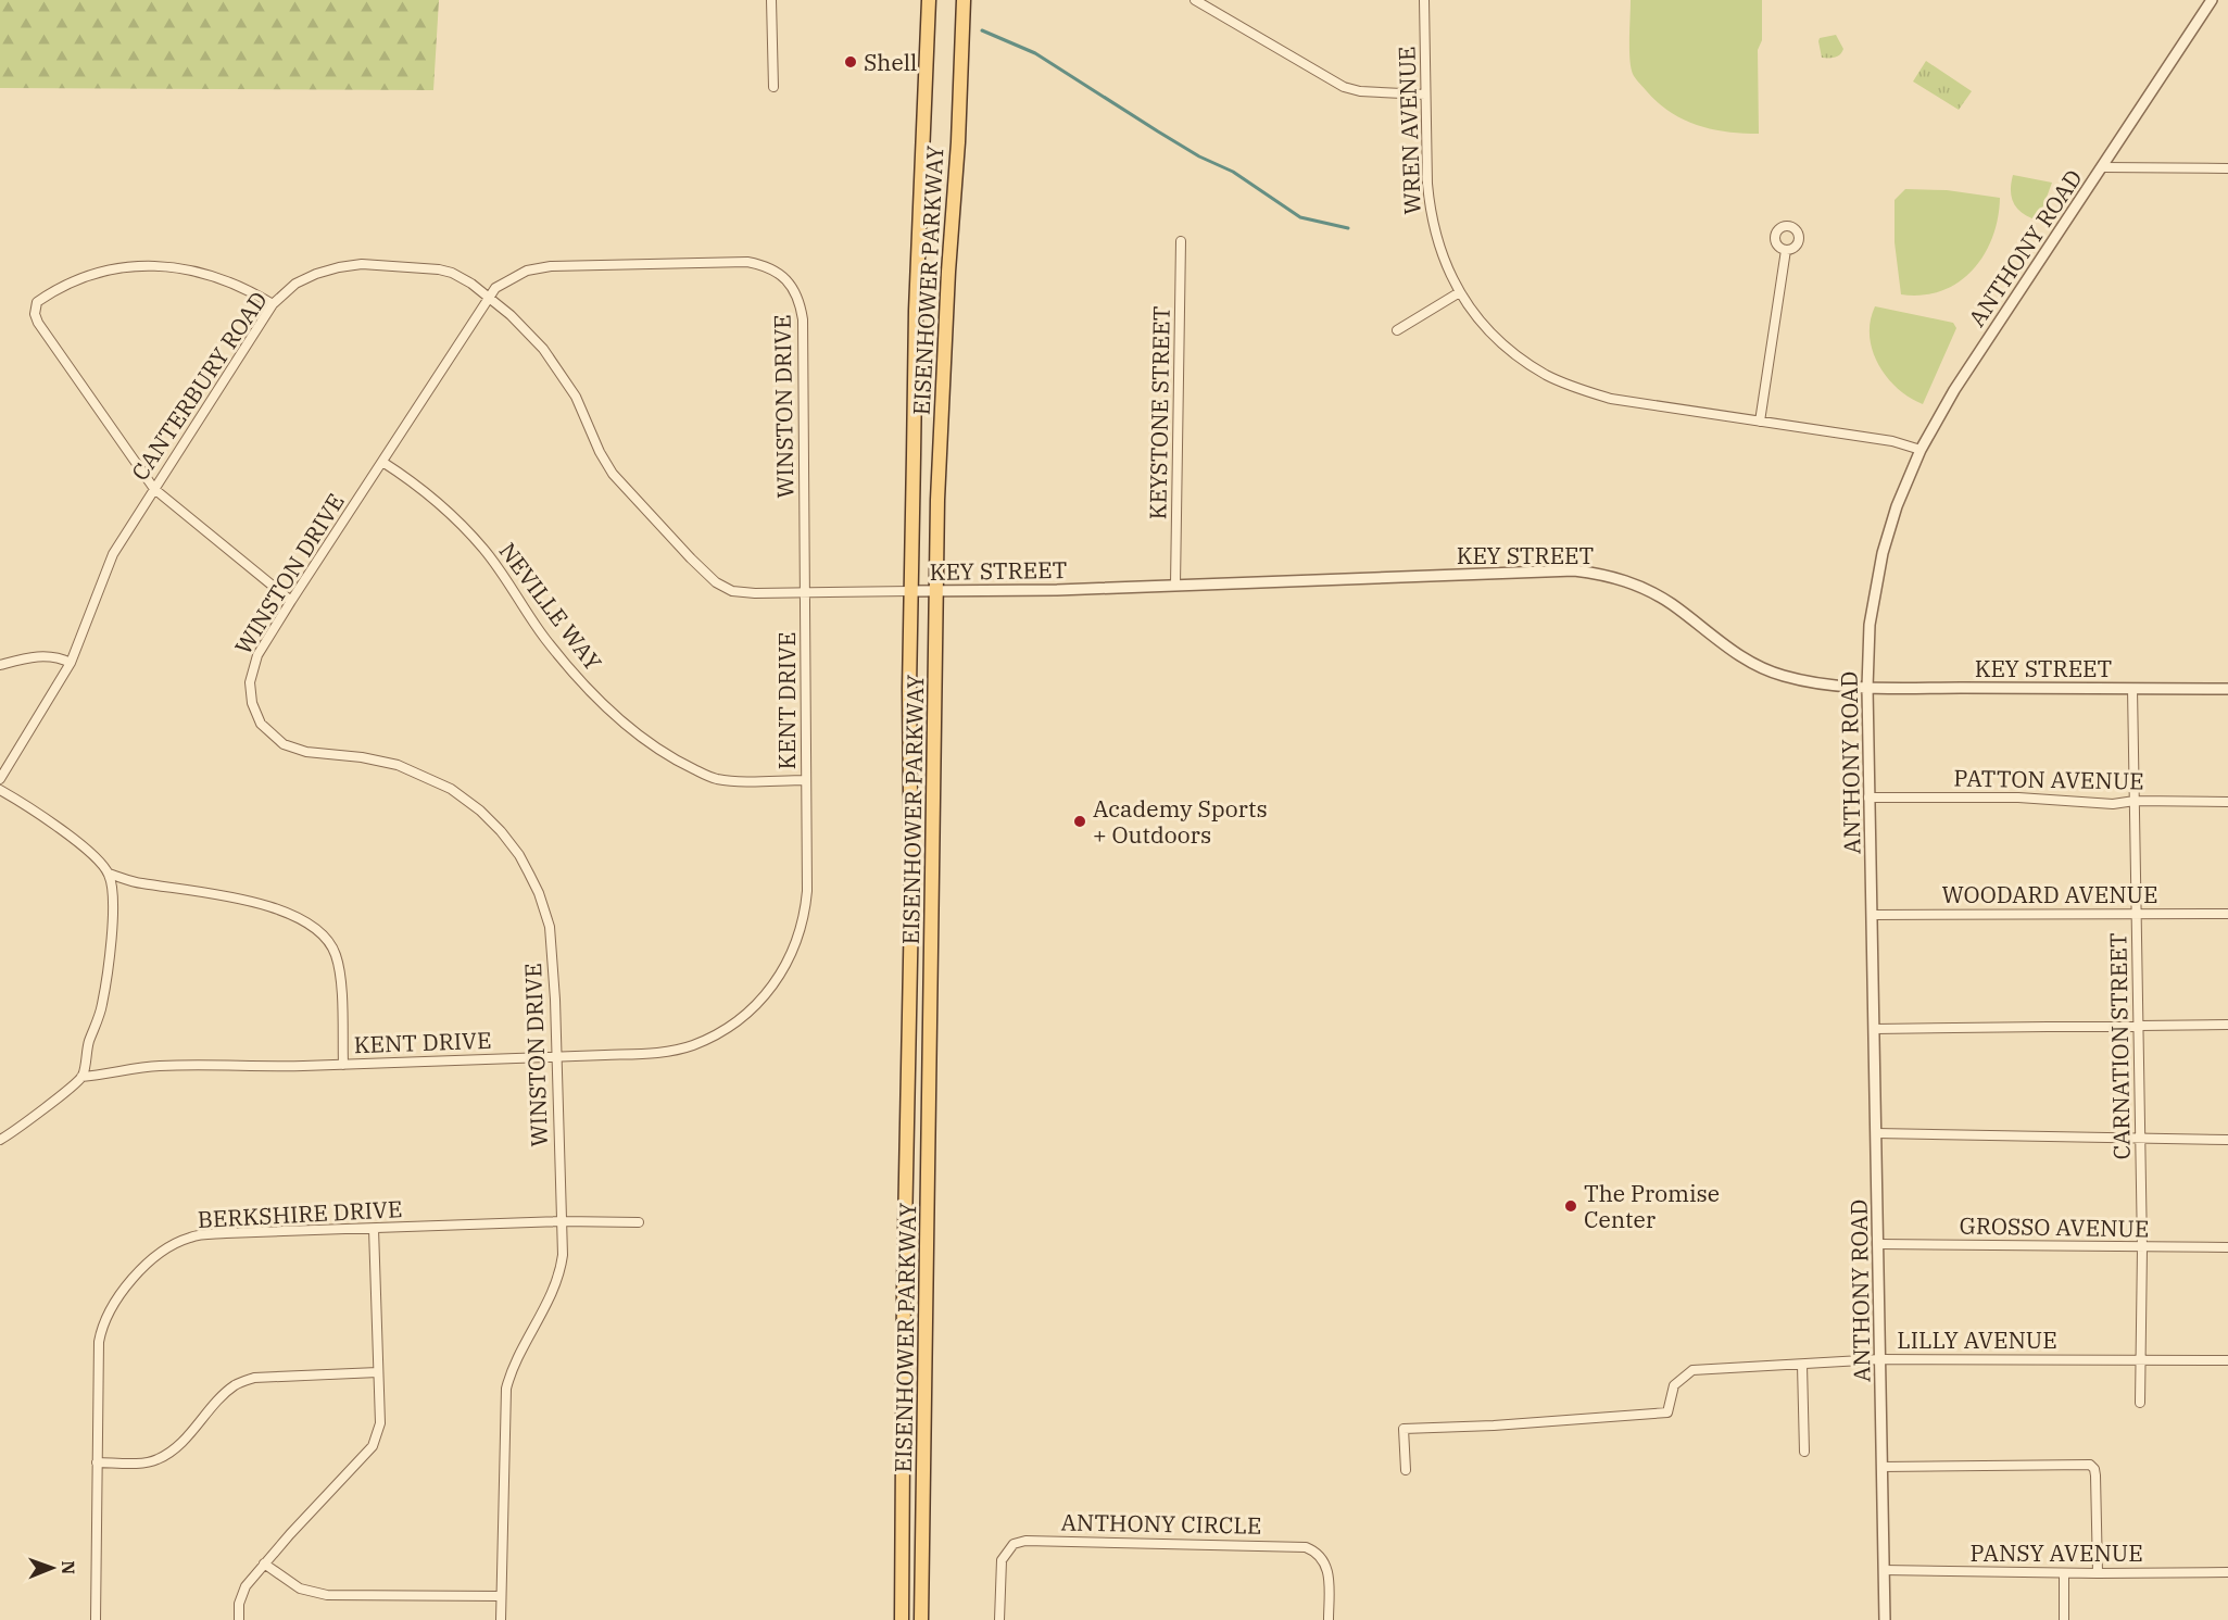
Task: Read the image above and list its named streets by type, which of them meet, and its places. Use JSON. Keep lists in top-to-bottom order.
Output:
{
  "streets": {
    "main road": ["EISENHOWER PARKWAY"],
    "street": [
      "WREN AVENUE",
      "ANTHONY ROAD",
      "CANTERBURY ROAD",
      "WINSTON DRIVE",
      "KEYSTONE STREET",
      "KEY STREET",
      "NEVILLE WAY",
      "KENT DRIVE",
      "PATTON AVENUE",
      "WOODARD AVENUE",
      "CARNATION STREET",
      "BERKSHIRE DRIVE",
      "GROSSO AVENUE",
      "LILLY AVENUE",
      "ANTHONY CIRCLE",
      "PANSY AVENUE"
    ]
  },
  "crossings": [
    ["WREN AVENUE", "ANTHONY ROAD"],
    ["ANTHONY ROAD", "KEY STREET"],
    ["ANTHONY ROAD", "PATTON AVENUE"],
    ["ANTHONY ROAD", "WOODARD AVENUE"],
    ["ANTHONY ROAD", "GROSSO AVENUE"],
    ["ANTHONY ROAD", "LILLY AVENUE"],
    ["ANTHONY ROAD", "PANSY AVENUE"],
    ["EISENHOWER PARKWAY", "CANTERBURY ROAD"],
    ["EISENHOWER PARKWAY", "KEY STREET"],
    ["CANTERBURY ROAD", "WINSTON DRIVE"],
    ["CANTERBURY ROAD", "KEY STREET"],
    ["CANTERBURY ROAD", "KENT DRIVE"],
    ["WINSTON DRIVE", "NEVILLE WAY"],
    ["WINSTON DRIVE", "KENT DRIVE"],
    ["WINSTON DRIVE", "BERKSHIRE DRIVE"],
    ["KEYSTONE STREET", "KEY STREET"],
    ["KEY STREET", "CARNATION STREET"],
    ["NEVILLE WAY", "KENT DRIVE"],
    ["PATTON AVENUE", "CARNATION STREET"],
    ["WOODARD AVENUE", "CARNATION STREET"],
    ["CARNATION STREET", "GROSSO AVENUE"],
    ["CARNATION STREET", "LILLY AVENUE"]
  ],
  "places": ["Shell", "Academy Sports + Outdoors", "The Promise Center"],
  "north": "right"
}
